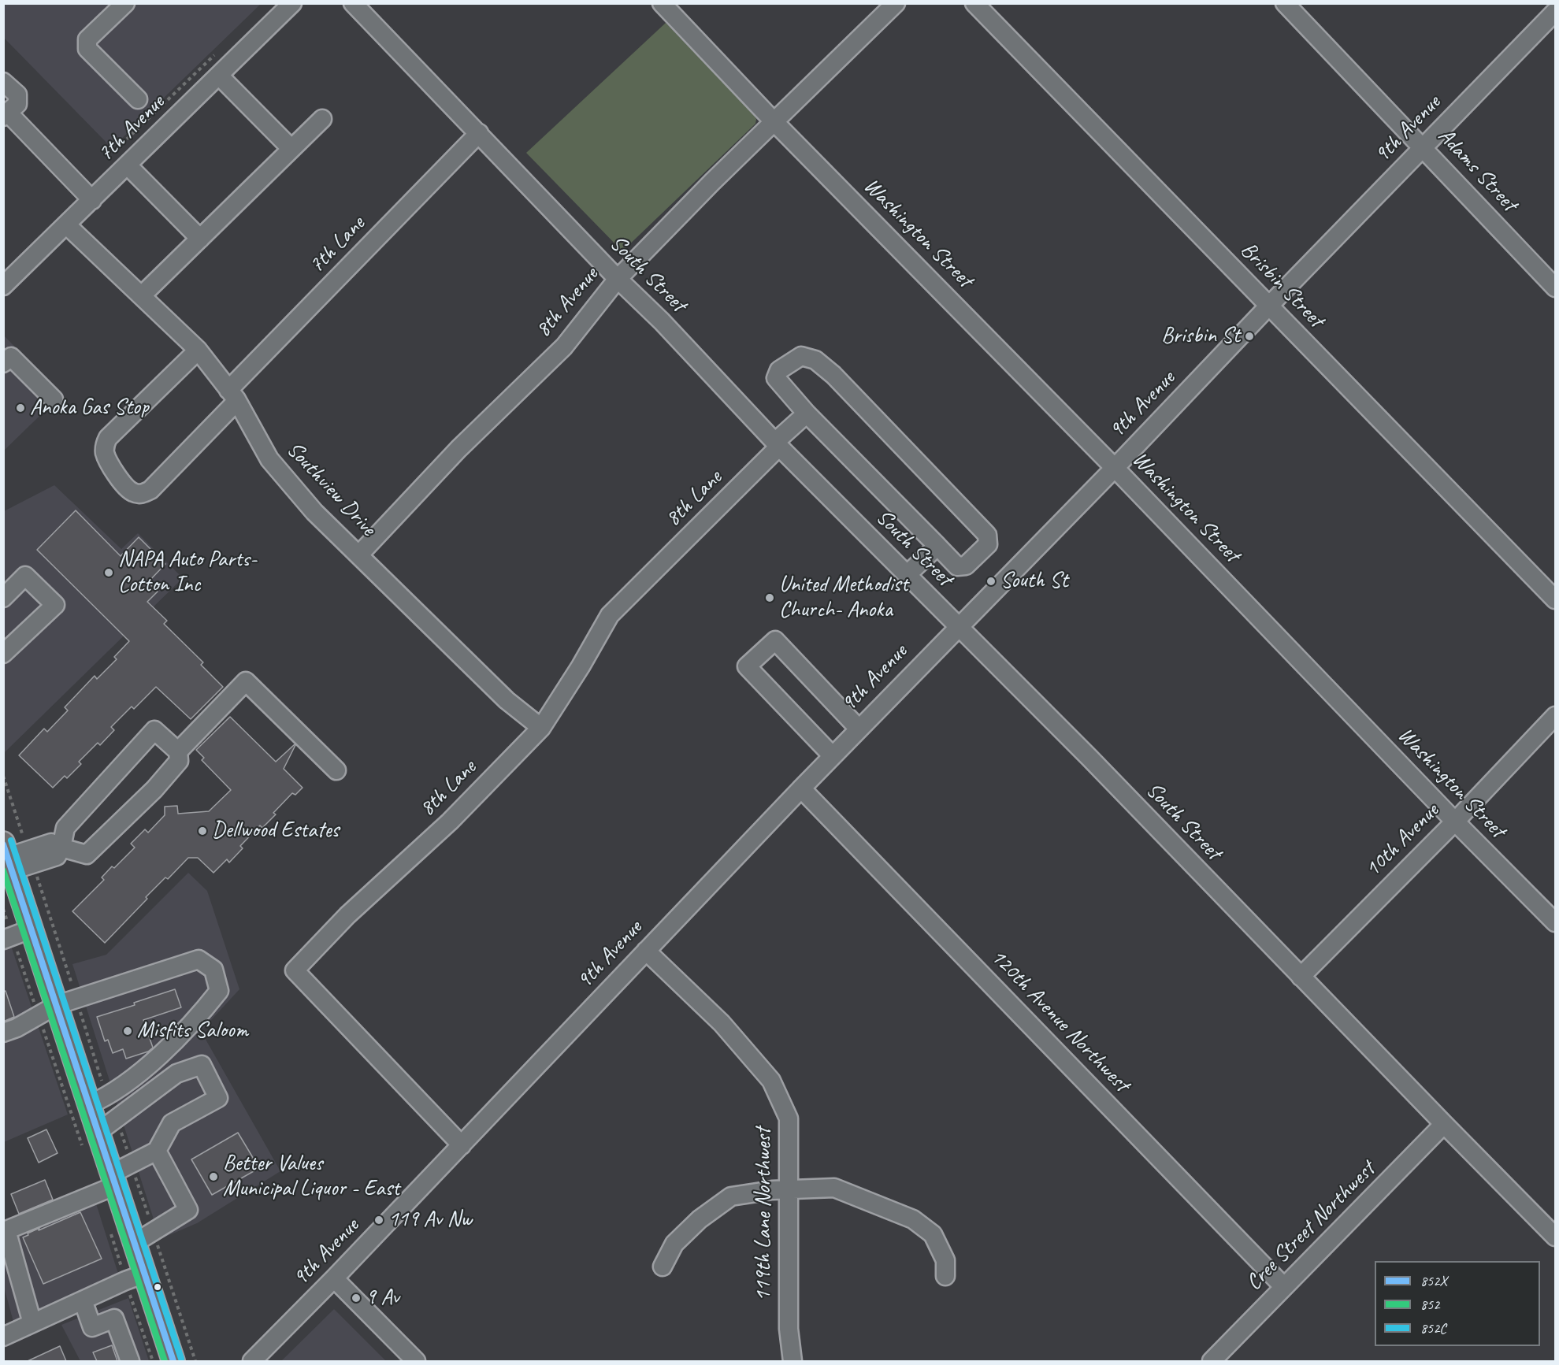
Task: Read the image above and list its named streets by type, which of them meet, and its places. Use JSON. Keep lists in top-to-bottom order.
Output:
{
  "streets": {
    "street": [
      "7th Avenue",
      "9th Avenue",
      "Adams Street",
      "Washington Street",
      "7th Lane",
      "South Street",
      "Brisbin Street",
      "8th Avenue",
      "Southview Drive",
      "8th Lane",
      "10th Avenue",
      "120th Avenue Northwest",
      "119th Lane Northwest",
      "Cree Street Northwest"
    ]
  },
  "crossings": [
    ["7th Avenue", "Southview Drive"],
    ["9th Avenue", "Adams Street"],
    ["9th Avenue", "Washington Street"],
    ["9th Avenue", "South Street"],
    ["9th Avenue", "Brisbin Street"],
    ["9th Avenue", "8th Lane"],
    ["9th Avenue", "120th Avenue Northwest"],
    ["9th Avenue", "119th Lane Northwest"],
    ["Washington Street", "8th Avenue"],
    ["Washington Street", "10th Avenue"],
    ["7th Lane", "South Street"],
    ["7th Lane", "Southview Drive"],
    ["South Street", "8th Avenue"],
    ["South Street", "8th Lane"],
    ["South Street", "10th Avenue"],
    ["South Street", "Cree Street Northwest"],
    ["8th Avenue", "Southview Drive"],
    ["Southview Drive", "8th Lane"],
    ["120th Avenue Northwest", "Cree Street Northwest"]
  ],
  "places": [
    "Brisbin St",
    "Anoka Gas Stop",
    "NAPA Auto Parts- Cotton Inc",
    "South St",
    "United Methodist Church- Anoka",
    "Dellwood Estates",
    "Misfits Saloom",
    "Better Values Municipal Liquor - East",
    "119 Av Nw",
    "9 Av"
  ],
  "lines": ["transit line 852C", "transit line 852X", "transit line 852"],
  "legend": ["852X", "852", "852C"]
}
